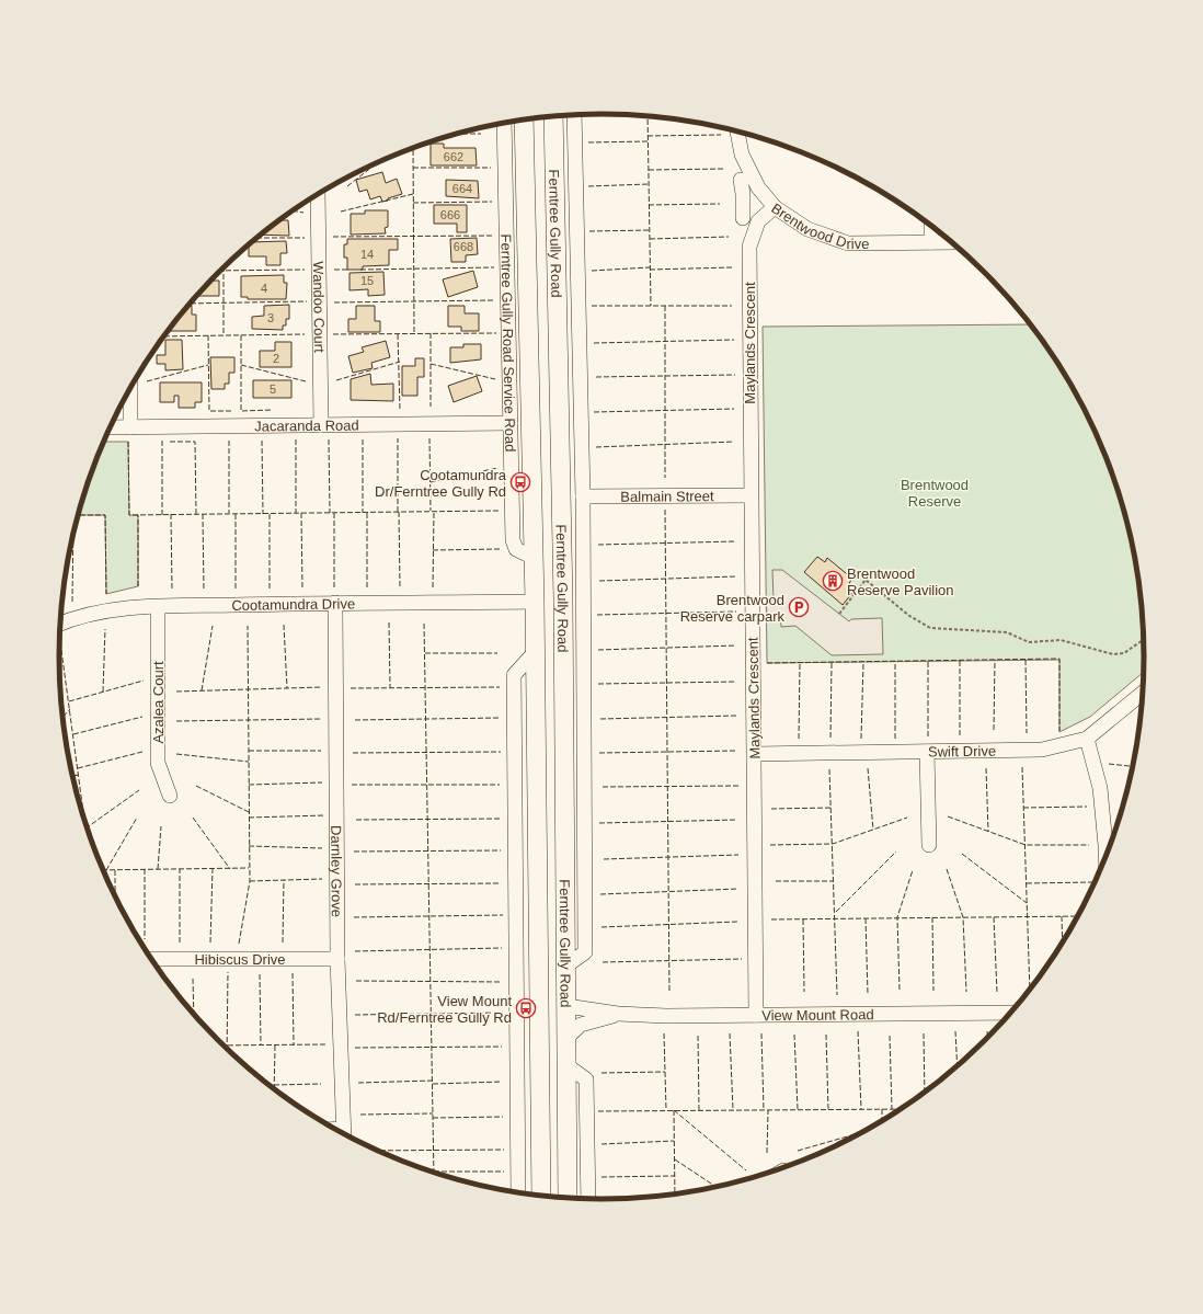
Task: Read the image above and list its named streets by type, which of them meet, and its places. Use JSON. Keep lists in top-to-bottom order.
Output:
{
  "streets": {
    "main road": ["Ferntree Gully Road"],
    "street": [
      "Brentwood Drive",
      "Wandoo Court",
      "Ferntree Gully Road Service Road",
      "Maylands Crescent",
      "Jacaranda Road",
      "Balmain Street",
      "Cootamundra Drive",
      "Azalea Court",
      "Swift Drive",
      "Darnley Grove",
      "Hibiscus Drive",
      "View Mount Road"
    ]
  },
  "crossings": [
    ["Brentwood Drive", "Maylands Crescent"],
    ["Ferntree Gully Road", "Ferntree Gully Road Service Road"],
    ["Ferntree Gully Road", "Cootamundra Drive"],
    ["Ferntree Gully Road", "View Mount Road"],
    ["Wandoo Court", "Jacaranda Road"],
    ["Ferntree Gully Road Service Road", "Jacaranda Road"],
    ["Maylands Crescent", "Balmain Street"],
    ["Maylands Crescent", "Swift Drive"],
    ["Maylands Crescent", "View Mount Road"],
    ["Cootamundra Drive", "Azalea Court"],
    ["Cootamundra Drive", "Darnley Grove"],
    ["Darnley Grove", "Hibiscus Drive"]
  ],
  "parks": ["Brentwood Reserve"],
  "places": {
    "bus stop": ["Cootamundra Dr/Ferntree Gully Rd", "View Mount Rd/Ferntree Gully Rd"],
    "building": ["Brentwood Reserve Pavilion"],
    "parking": ["Brentwood Reserve carpark"]
  },
  "house_numbers": [
    "662",
    "664",
    "666",
    "668",
    "14",
    "15",
    "4",
    "3",
    "2",
    "5"
  ]
}
